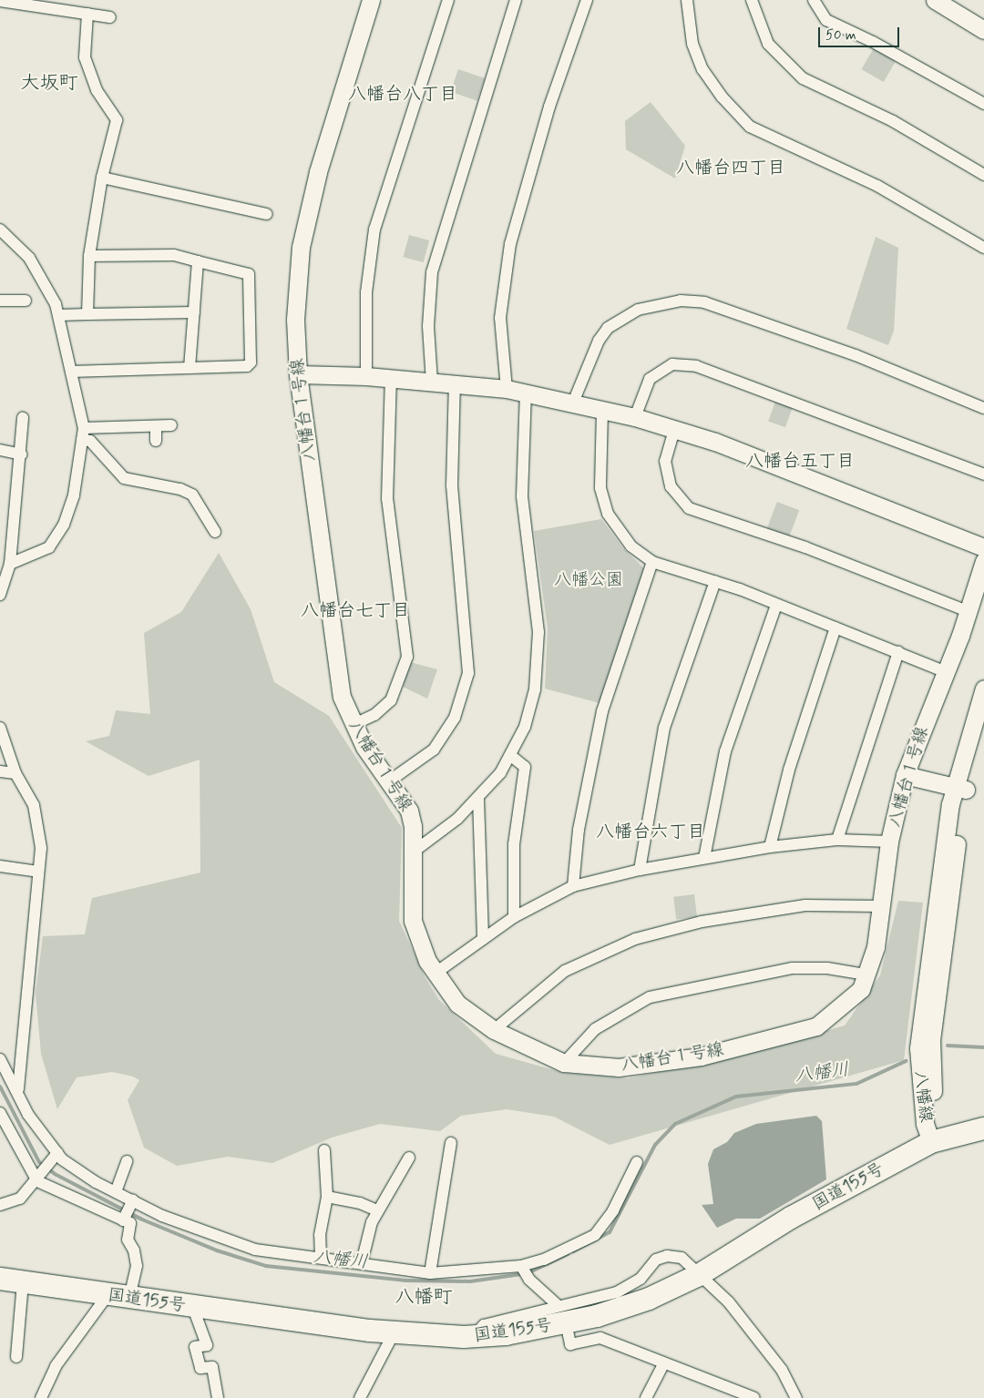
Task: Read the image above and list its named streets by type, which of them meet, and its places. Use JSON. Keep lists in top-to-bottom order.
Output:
{
  "streets": {
    "highway": ["国道155号"],
    "street": ["八幡台１号線", "八幡線"]
  },
  "crossings": [
    ["八幡線", "国道155号"]
  ],
  "districts": [
    "大坂町",
    "八幡台八丁目",
    "八幡台四丁目",
    "八幡台五丁目",
    "八幡台七丁目",
    "八幡台六丁目",
    "八幡町"
  ],
  "water": ["八幡川"],
  "parks": ["八幡公園"],
  "scale_bar": "50 m"
}
